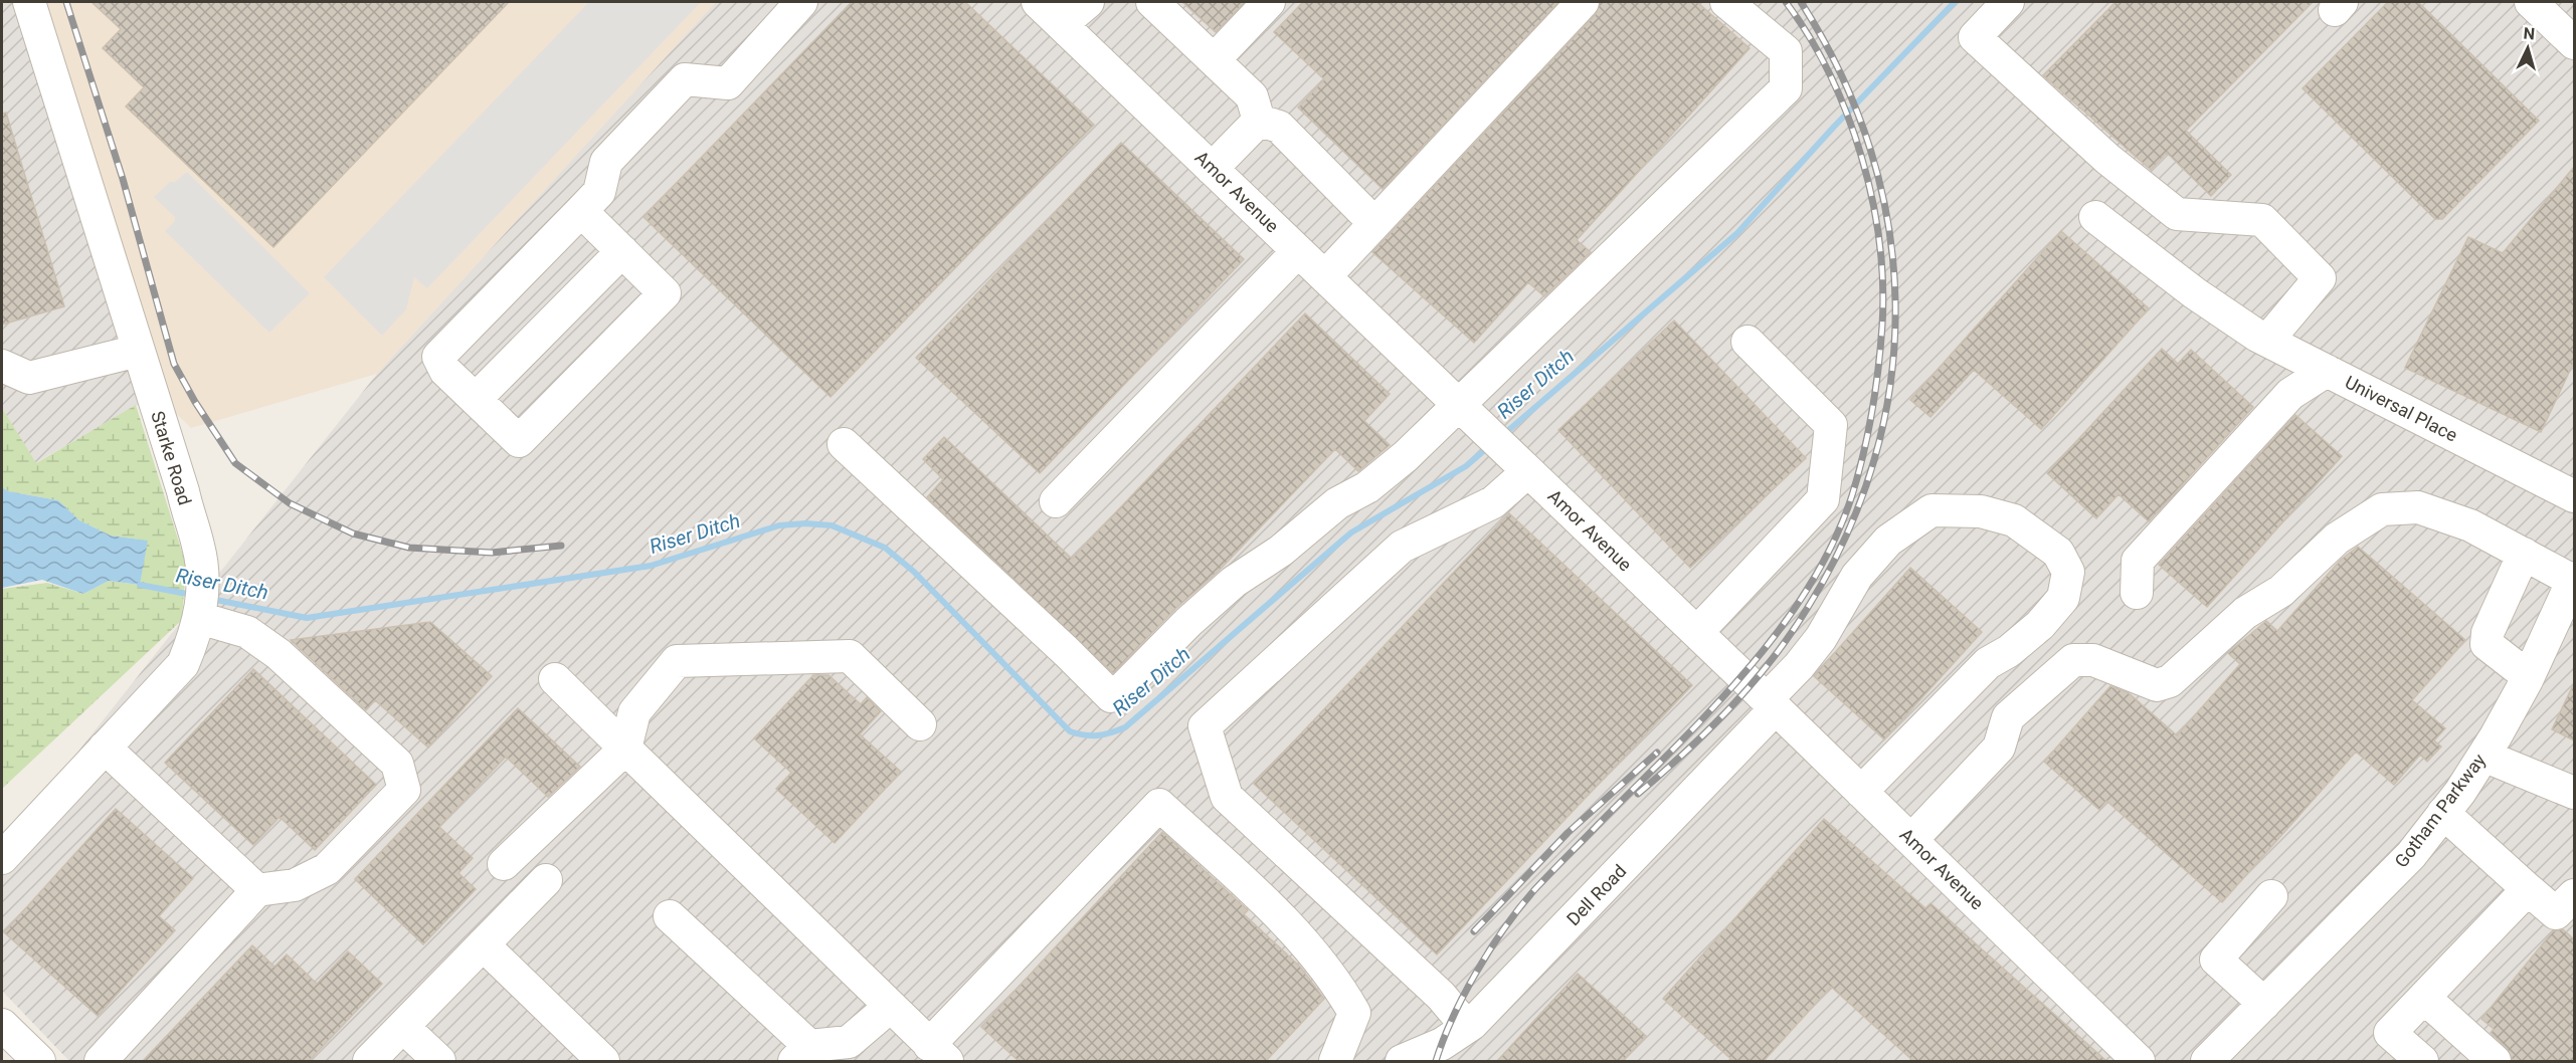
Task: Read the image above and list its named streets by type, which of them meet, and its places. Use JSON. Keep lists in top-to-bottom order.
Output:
{
  "streets": {
    "street": [
      "Amor Avenue",
      "Universal Place",
      "Starke Road",
      "Gotham Parkway",
      "Dell Road"
    ]
  },
  "crossings": [
    ["Amor Avenue", "Dell Road"]
  ],
  "water": ["Riser Ditch"],
  "north": "top"
}
